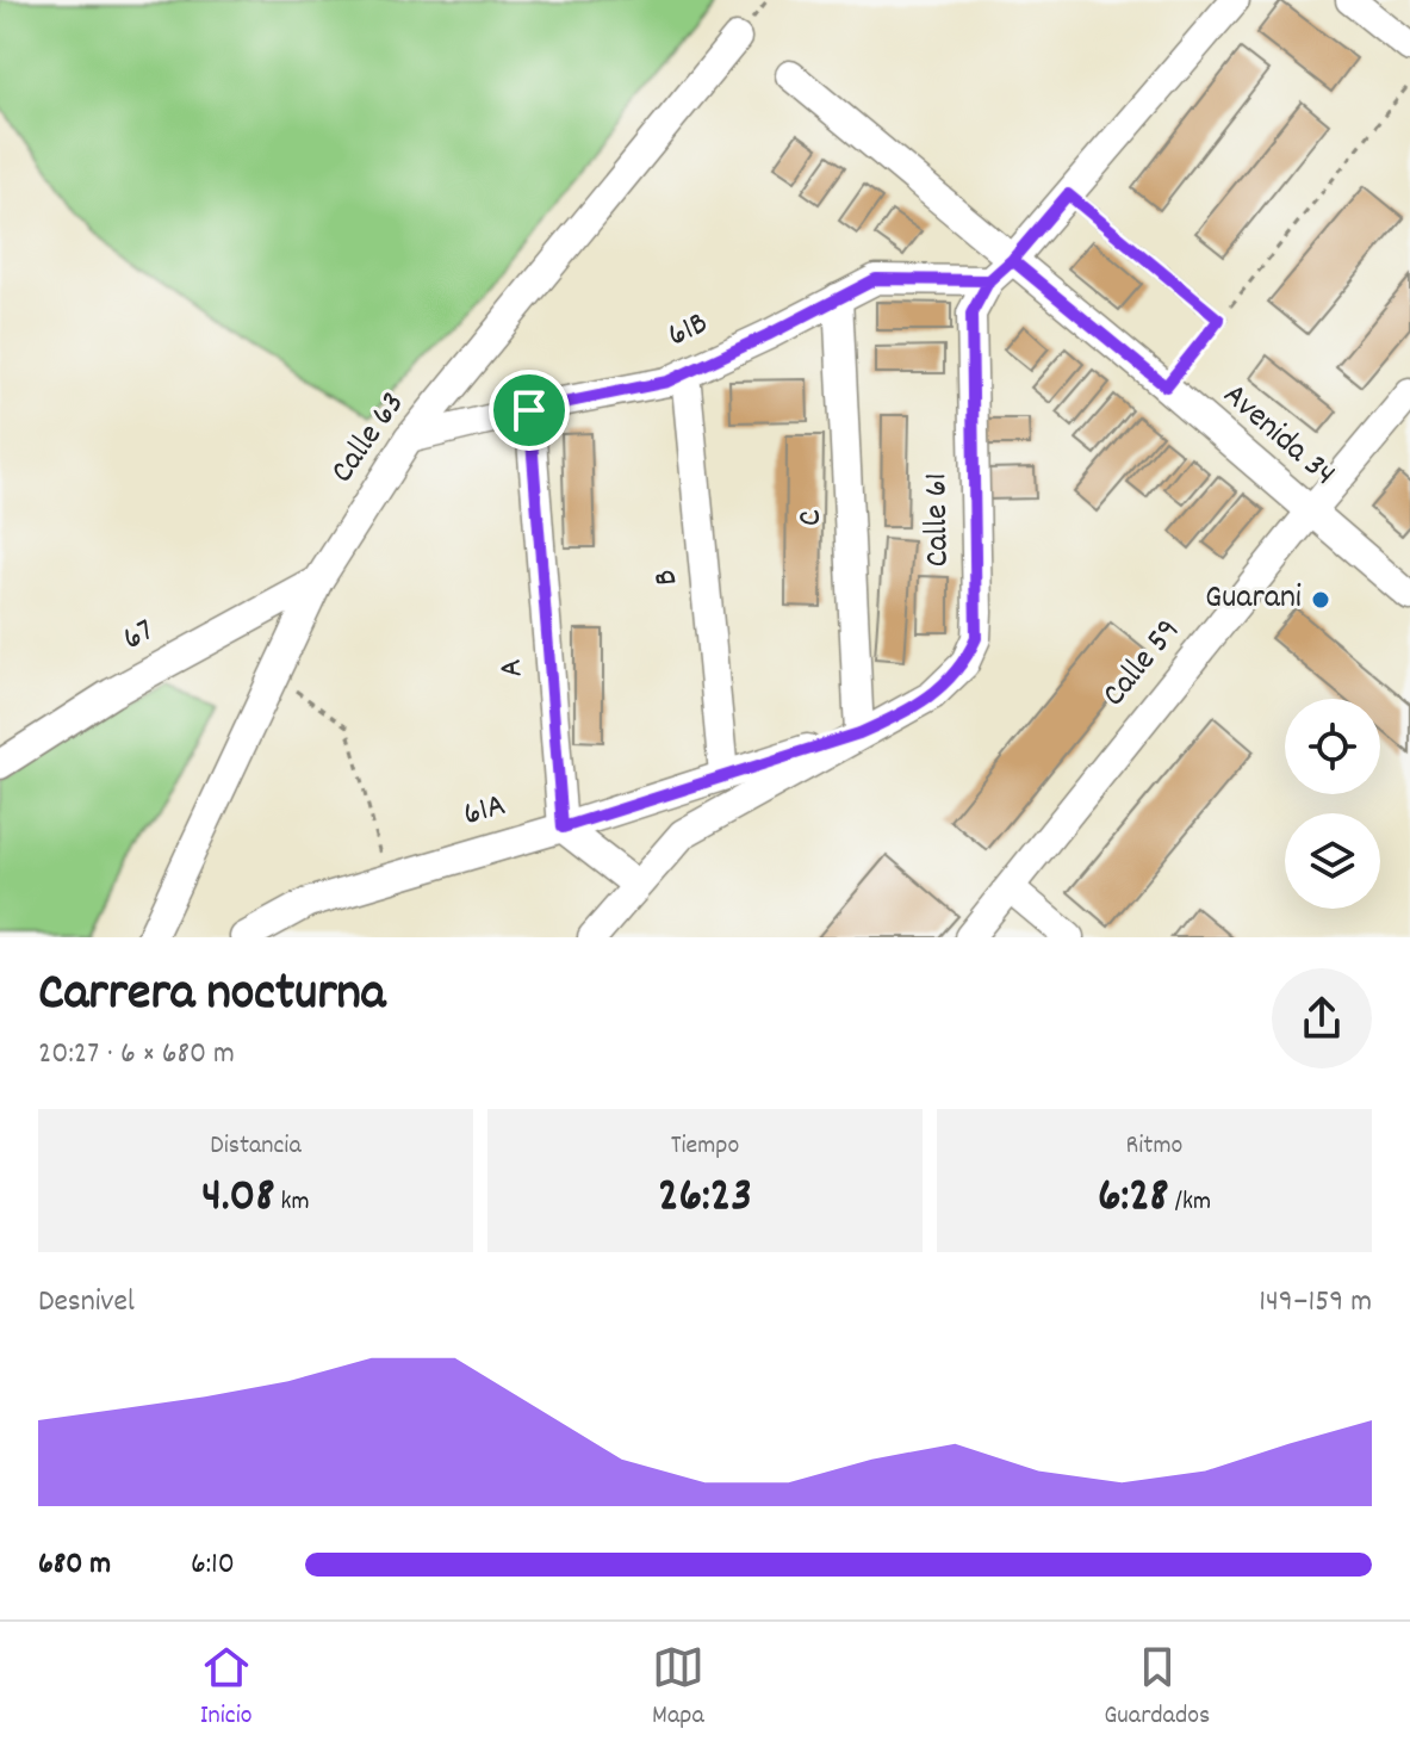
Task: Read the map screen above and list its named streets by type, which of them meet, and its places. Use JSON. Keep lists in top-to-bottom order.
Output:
{
  "streets": {
    "street": [
      "61B",
      "Avenida 34",
      "Calle 63",
      "C",
      "Calle 61",
      "B",
      "67",
      "Calle 59",
      "A",
      "61A"
    ]
  },
  "crossings": [
    ["61B", "Calle 63"],
    ["61B", "C"],
    ["61B", "Calle 61"],
    ["61B", "B"],
    ["61B", "A"],
    ["Avenida 34", "Calle 61"],
    ["Avenida 34", "Calle 59"],
    ["Calle 63", "67"],
    ["C", "Calle 61"],
    ["C", "61A"],
    ["Calle 61", "61A"],
    ["B", "61A"],
    ["A", "61A"]
  ],
  "places": ["Guarani"],
  "page": {
    "heading": ["Carrera nocturna", "20:27 · 6 × 680 m"],
    "stats": [
      ["Distancia", "4.08 km"],
      ["Tiempo", "26:23"],
      ["Ritmo", "6:28 /km"]
    ],
    "chart": ["Desnivel", "149–159 m"],
    "list": [
      {
        "name": "680 m",
        "note": "6:10"
      }
    ],
    "tabs": ["Inicio", "Mapa", "Guardados"]
  }
}
